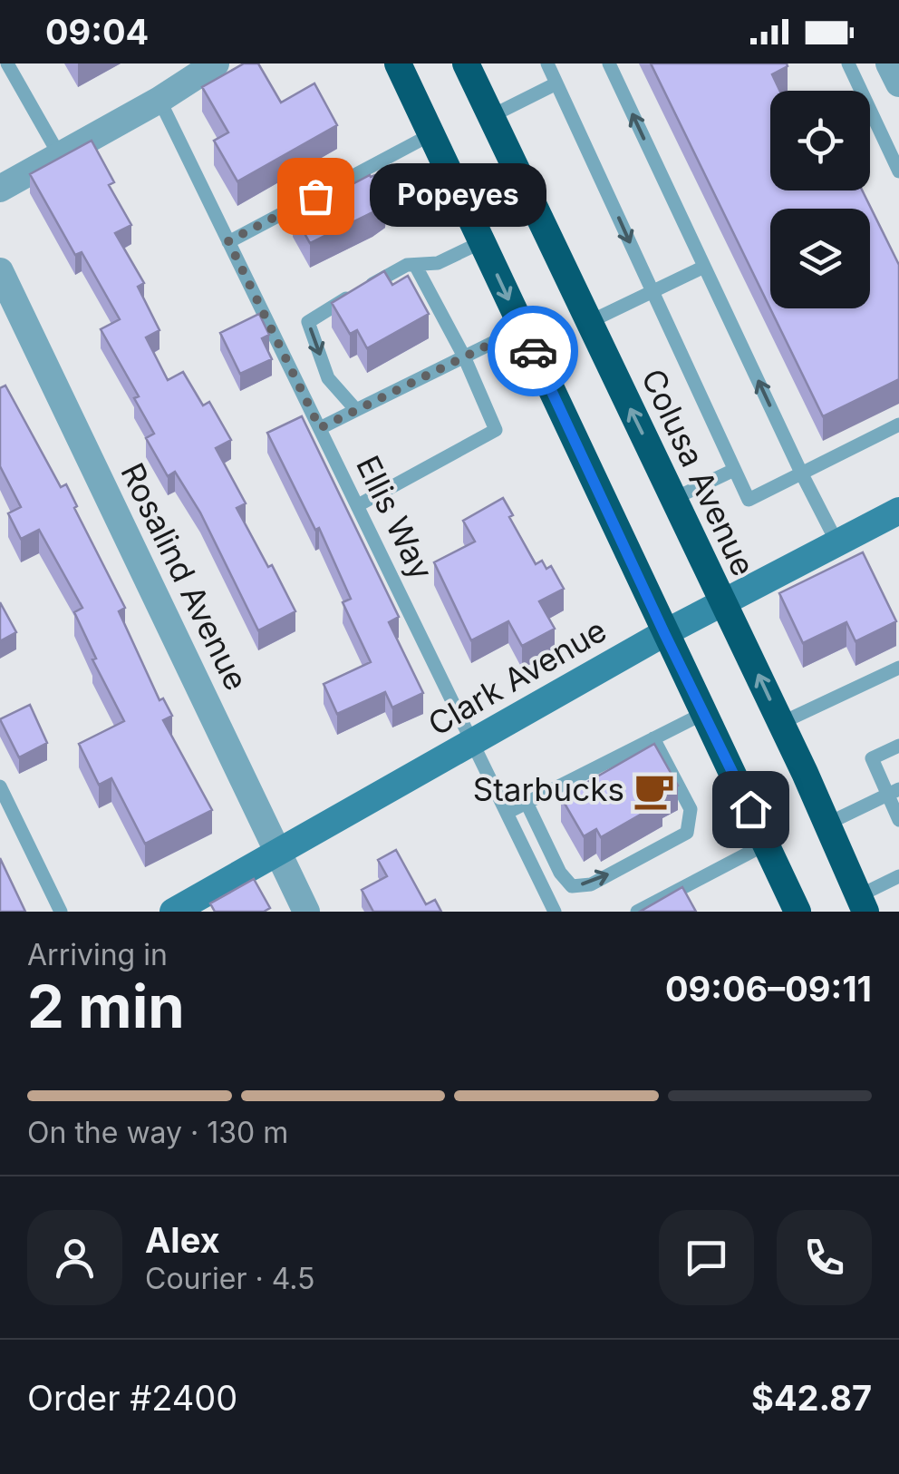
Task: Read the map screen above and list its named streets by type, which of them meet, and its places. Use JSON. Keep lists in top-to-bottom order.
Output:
{
  "streets": {
    "highway": ["Colusa Avenue"],
    "street": ["Rosalind Avenue", "Clark Avenue"],
    "lane": ["Ellis Way"]
  },
  "crossings": [
    ["Colusa Avenue", "Clark Avenue"],
    ["Ellis Way", "Clark Avenue"],
    ["Rosalind Avenue", "Clark Avenue"]
  ],
  "places": {
    "other": ["Popeyes"],
    "cafe": ["Starbucks"]
  },
  "page": {
    "status": "09:04",
    "bubble": "Popeyes",
    "heading": ["2 min", "Arriving in", "09:06–09:11"],
    "panel": [
      "Alex",
      "Courier · 4.5",
      "Order #2400",
      "$42.87"
    ],
    "bar": "On the way · 130 m"
  }
}
